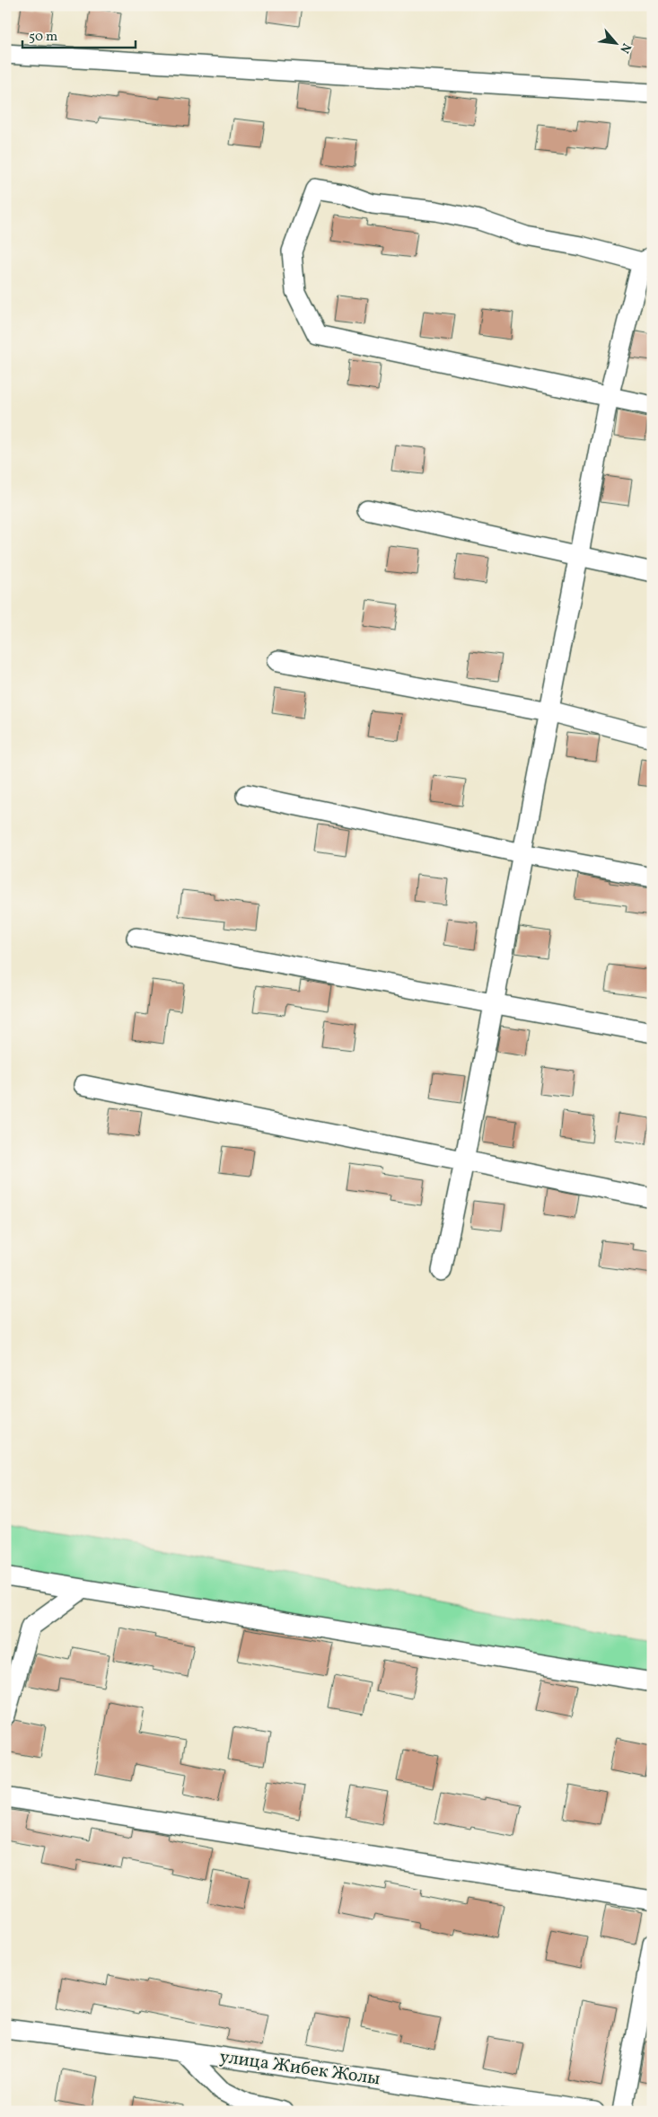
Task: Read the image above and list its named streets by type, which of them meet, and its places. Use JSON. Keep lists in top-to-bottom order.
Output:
{
  "streets": {
    "street": ["улица Жибек Жолы"]
  },
  "scale_bar": "50 m",
  "north": "bottom right"
}
